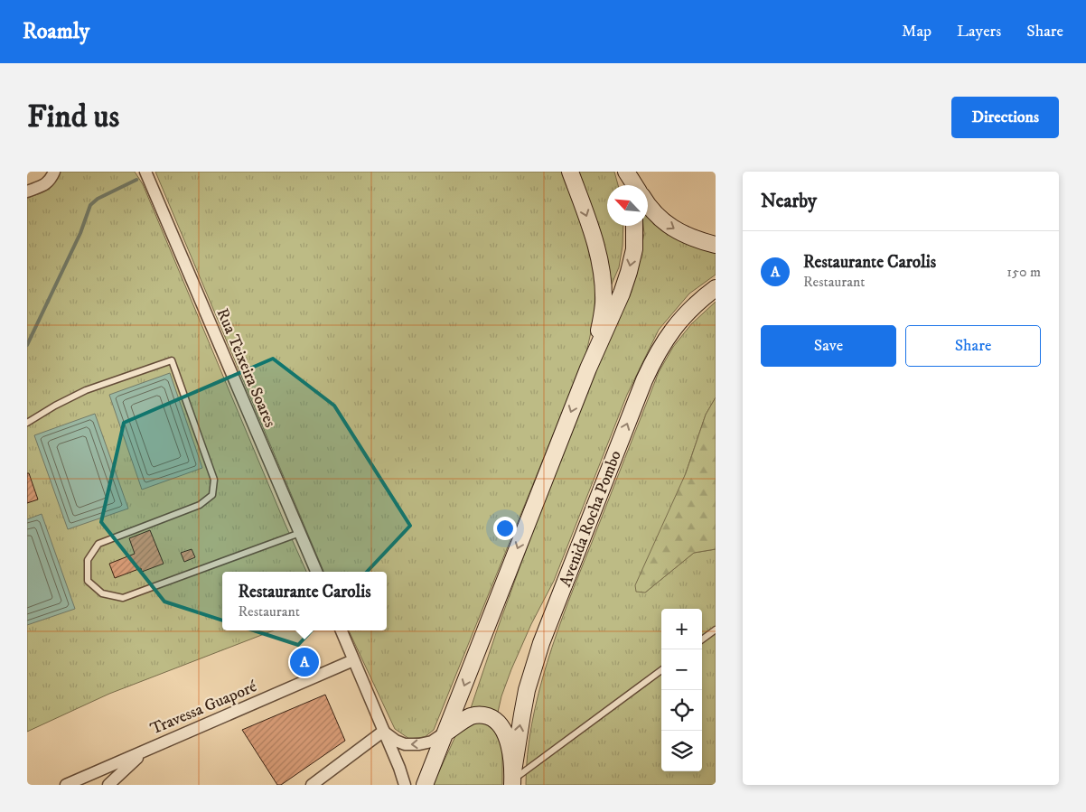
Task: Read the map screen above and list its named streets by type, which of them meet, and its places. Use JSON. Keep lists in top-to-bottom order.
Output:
{
  "streets": {
    "main road": ["Avenida Rocha Pombo"],
    "street": ["Rua Teixeira Soares", "Travessa Guaporé"]
  },
  "north": "top left",
  "page": {
    "header": "Roamly",
    "nav": ["Map", "Layers", "Share"],
    "buttons": [
      "Directions",
      ["Save", "Share"]
    ],
    "title": "Find us",
    "heading": "Nearby",
    "list": [
      {
        "mark": "A",
        "name": "Restaurante Carolis",
        "note": "Restaurant",
        "value": "150 m"
      }
    ],
    "popup": ["Restaurante Carolis", "Restaurant"],
    "map_buttons": ["+", "−"],
    "pins": "A"
  }
}
